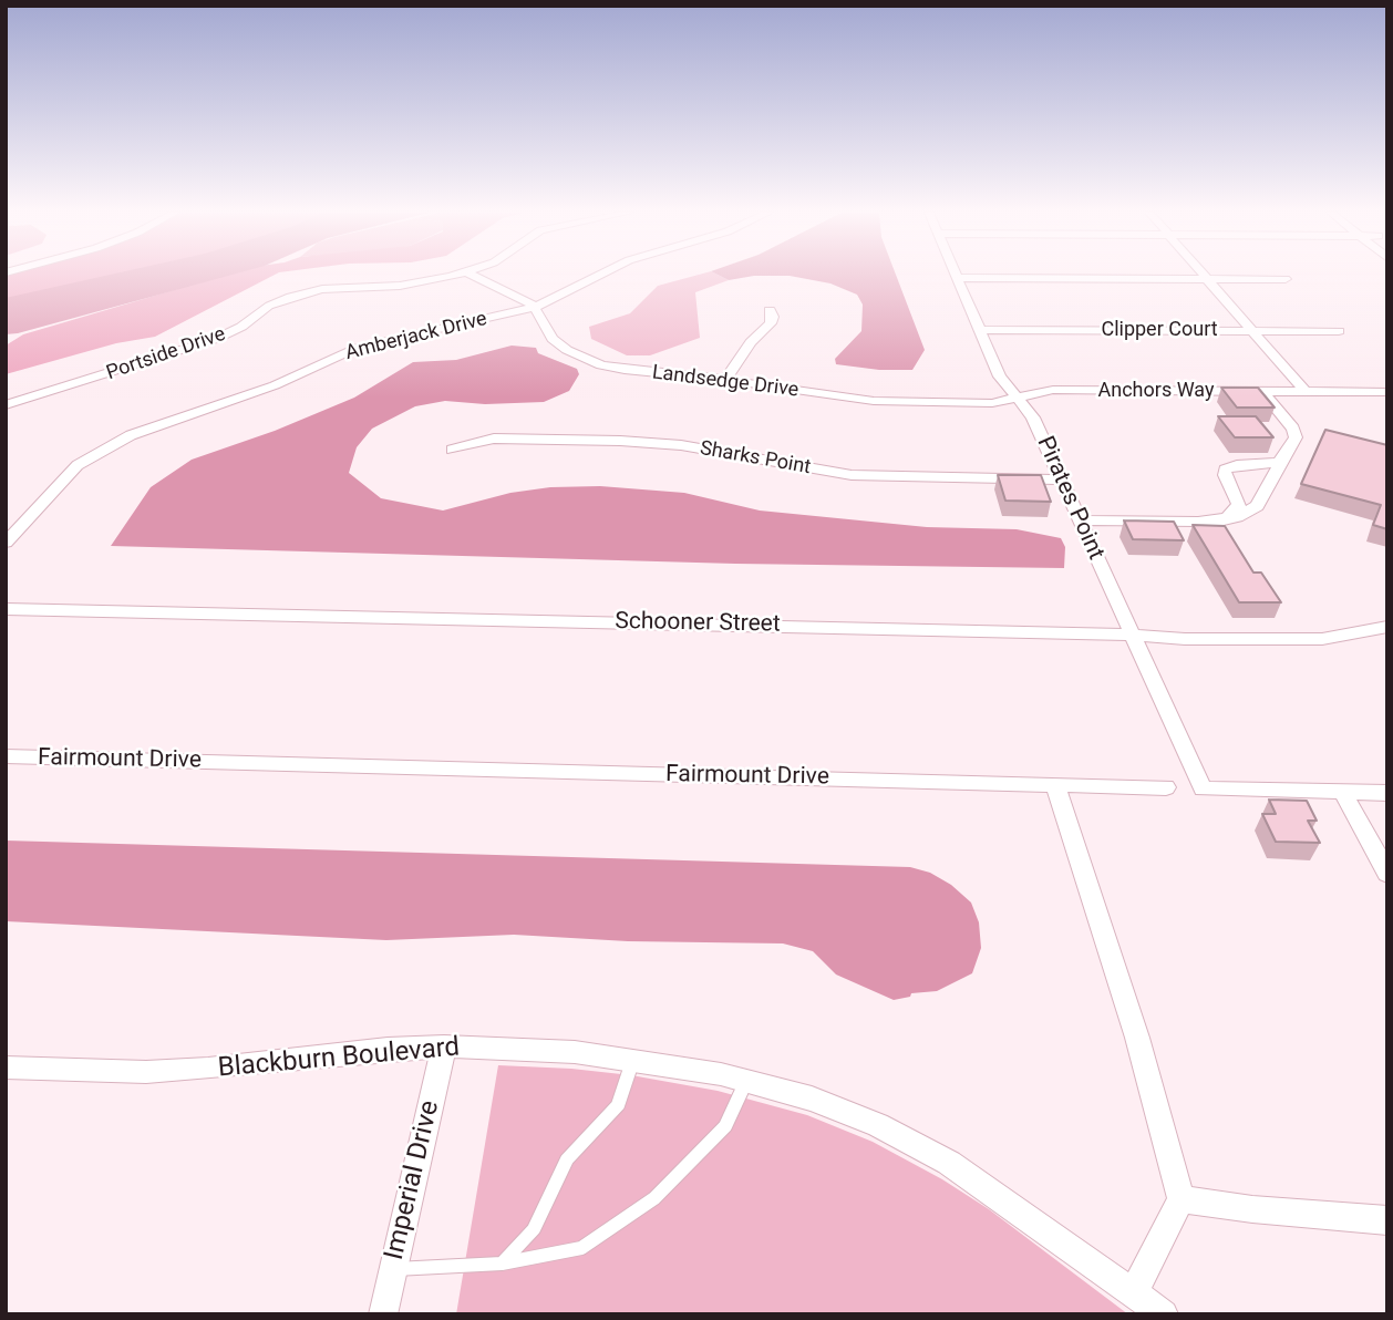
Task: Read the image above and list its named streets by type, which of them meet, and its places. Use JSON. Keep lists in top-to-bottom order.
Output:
{
  "streets": {
    "street": [
      "Clipper Court",
      "Amberjack Drive",
      "Portside Drive",
      "Landsedge Drive",
      "Anchors Way",
      "Sharks Point",
      "Pirates Point",
      "Schooner Street",
      "Fairmount Drive",
      "Blackburn Boulevard",
      "Imperial Drive"
    ]
  },
  "crossings": [
    ["Clipper Court", "Pirates Point"],
    ["Amberjack Drive", "Landsedge Drive"],
    ["Landsedge Drive", "Anchors Way"],
    ["Landsedge Drive", "Pirates Point"],
    ["Anchors Way", "Pirates Point"],
    ["Sharks Point", "Pirates Point"],
    ["Pirates Point", "Schooner Street"],
    ["Blackburn Boulevard", "Imperial Drive"]
  ]
}
